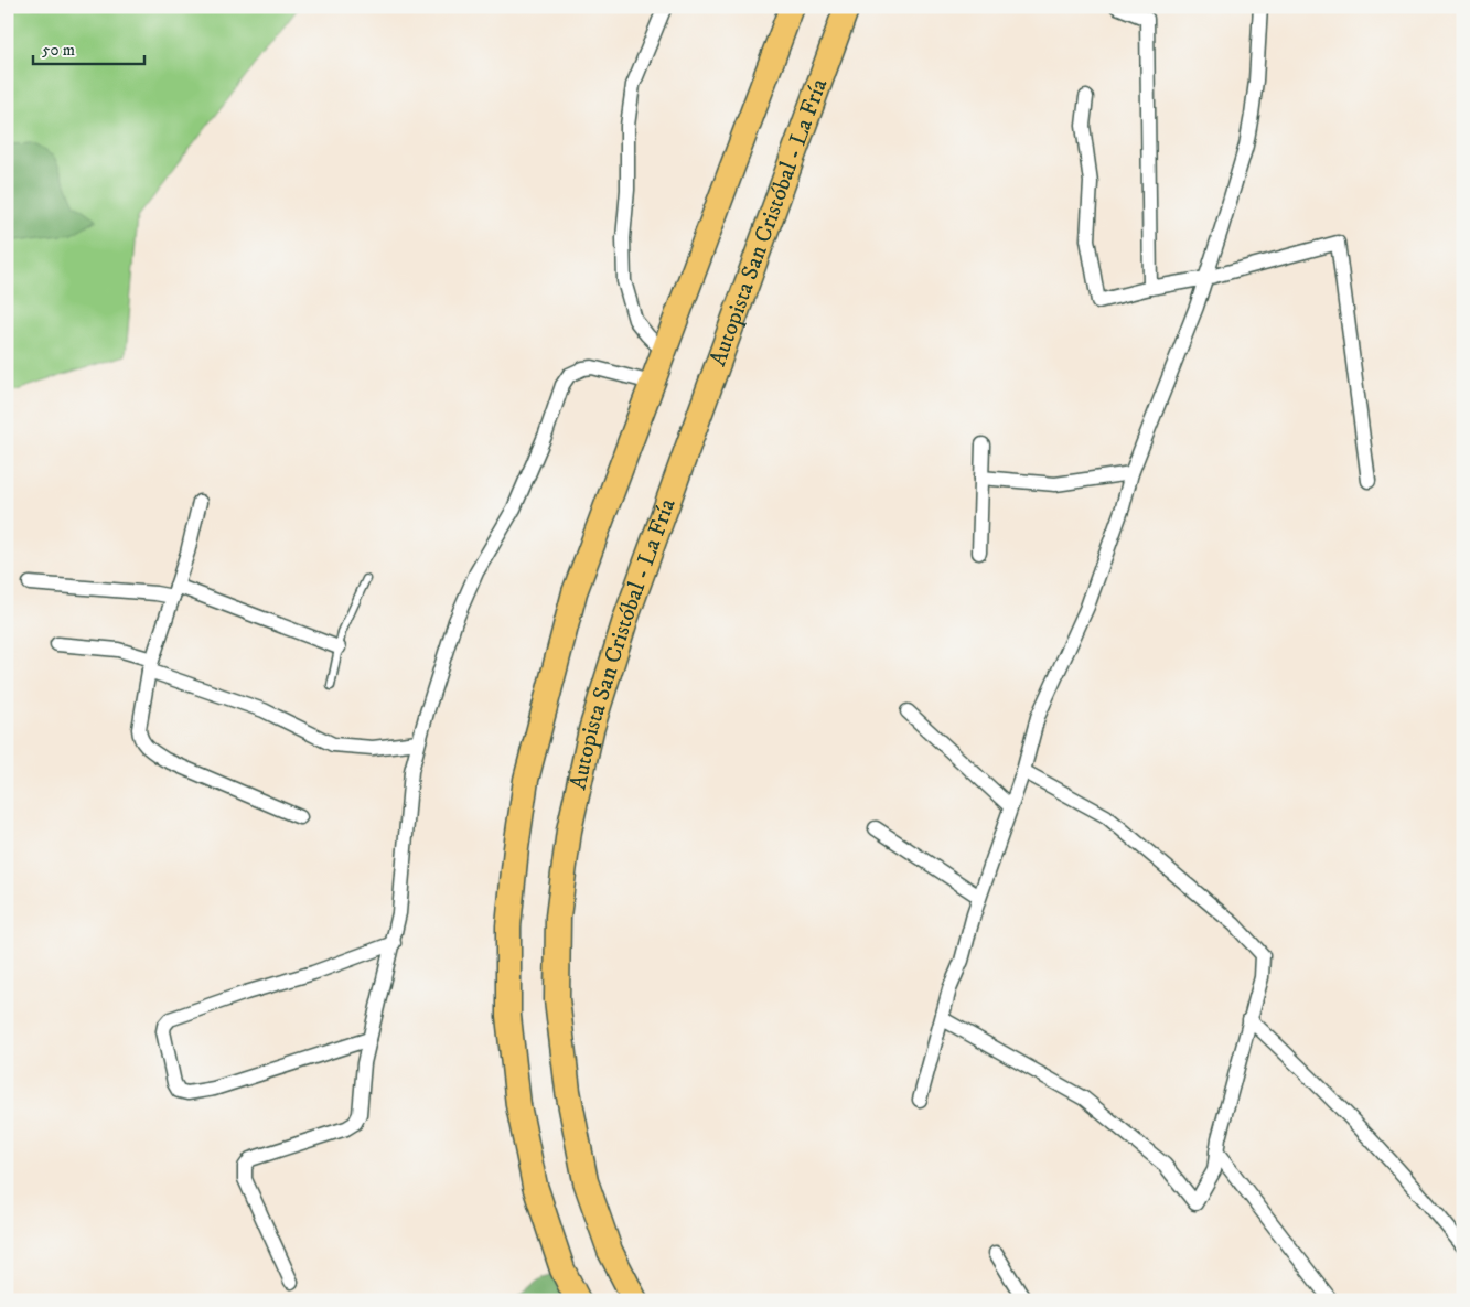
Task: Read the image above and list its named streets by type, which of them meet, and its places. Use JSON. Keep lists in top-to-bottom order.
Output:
{
  "streets": {
    "highway": ["Autopista San Cristóbal - La Fría"]
  },
  "scale_bar": "50 m"
}
